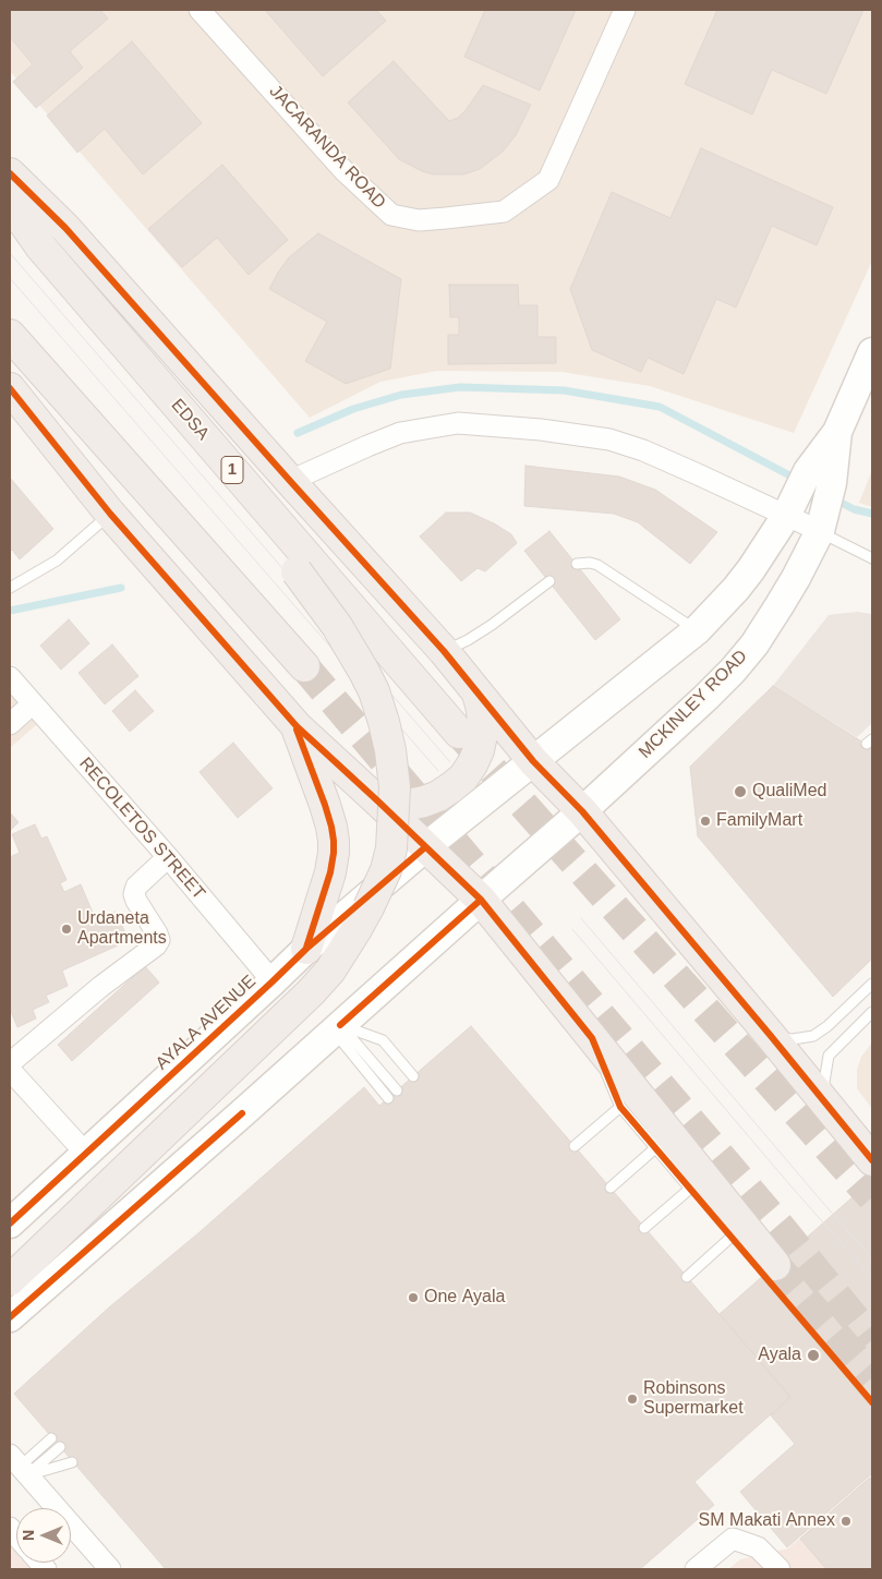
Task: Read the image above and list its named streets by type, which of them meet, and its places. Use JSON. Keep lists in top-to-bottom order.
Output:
{
  "streets": {
    "highway": ["EDSA", "1"],
    "main road": ["MCKINLEY ROAD", "AYALA AVENUE"],
    "street": ["JACARANDA ROAD", "RECOLETOS STREET"]
  },
  "crossings": [
    ["1", "MCKINLEY ROAD"],
    ["1", "AYALA AVENUE"],
    ["MCKINLEY ROAD", "AYALA AVENUE"],
    ["RECOLETOS STREET", "AYALA AVENUE"]
  ],
  "places": [
    "QualiMed",
    "FamilyMart",
    "Urdaneta Apartments",
    "One Ayala",
    "Ayala",
    "Robinsons Supermarket",
    "SM Makati Annex"
  ],
  "north": "left"
}
